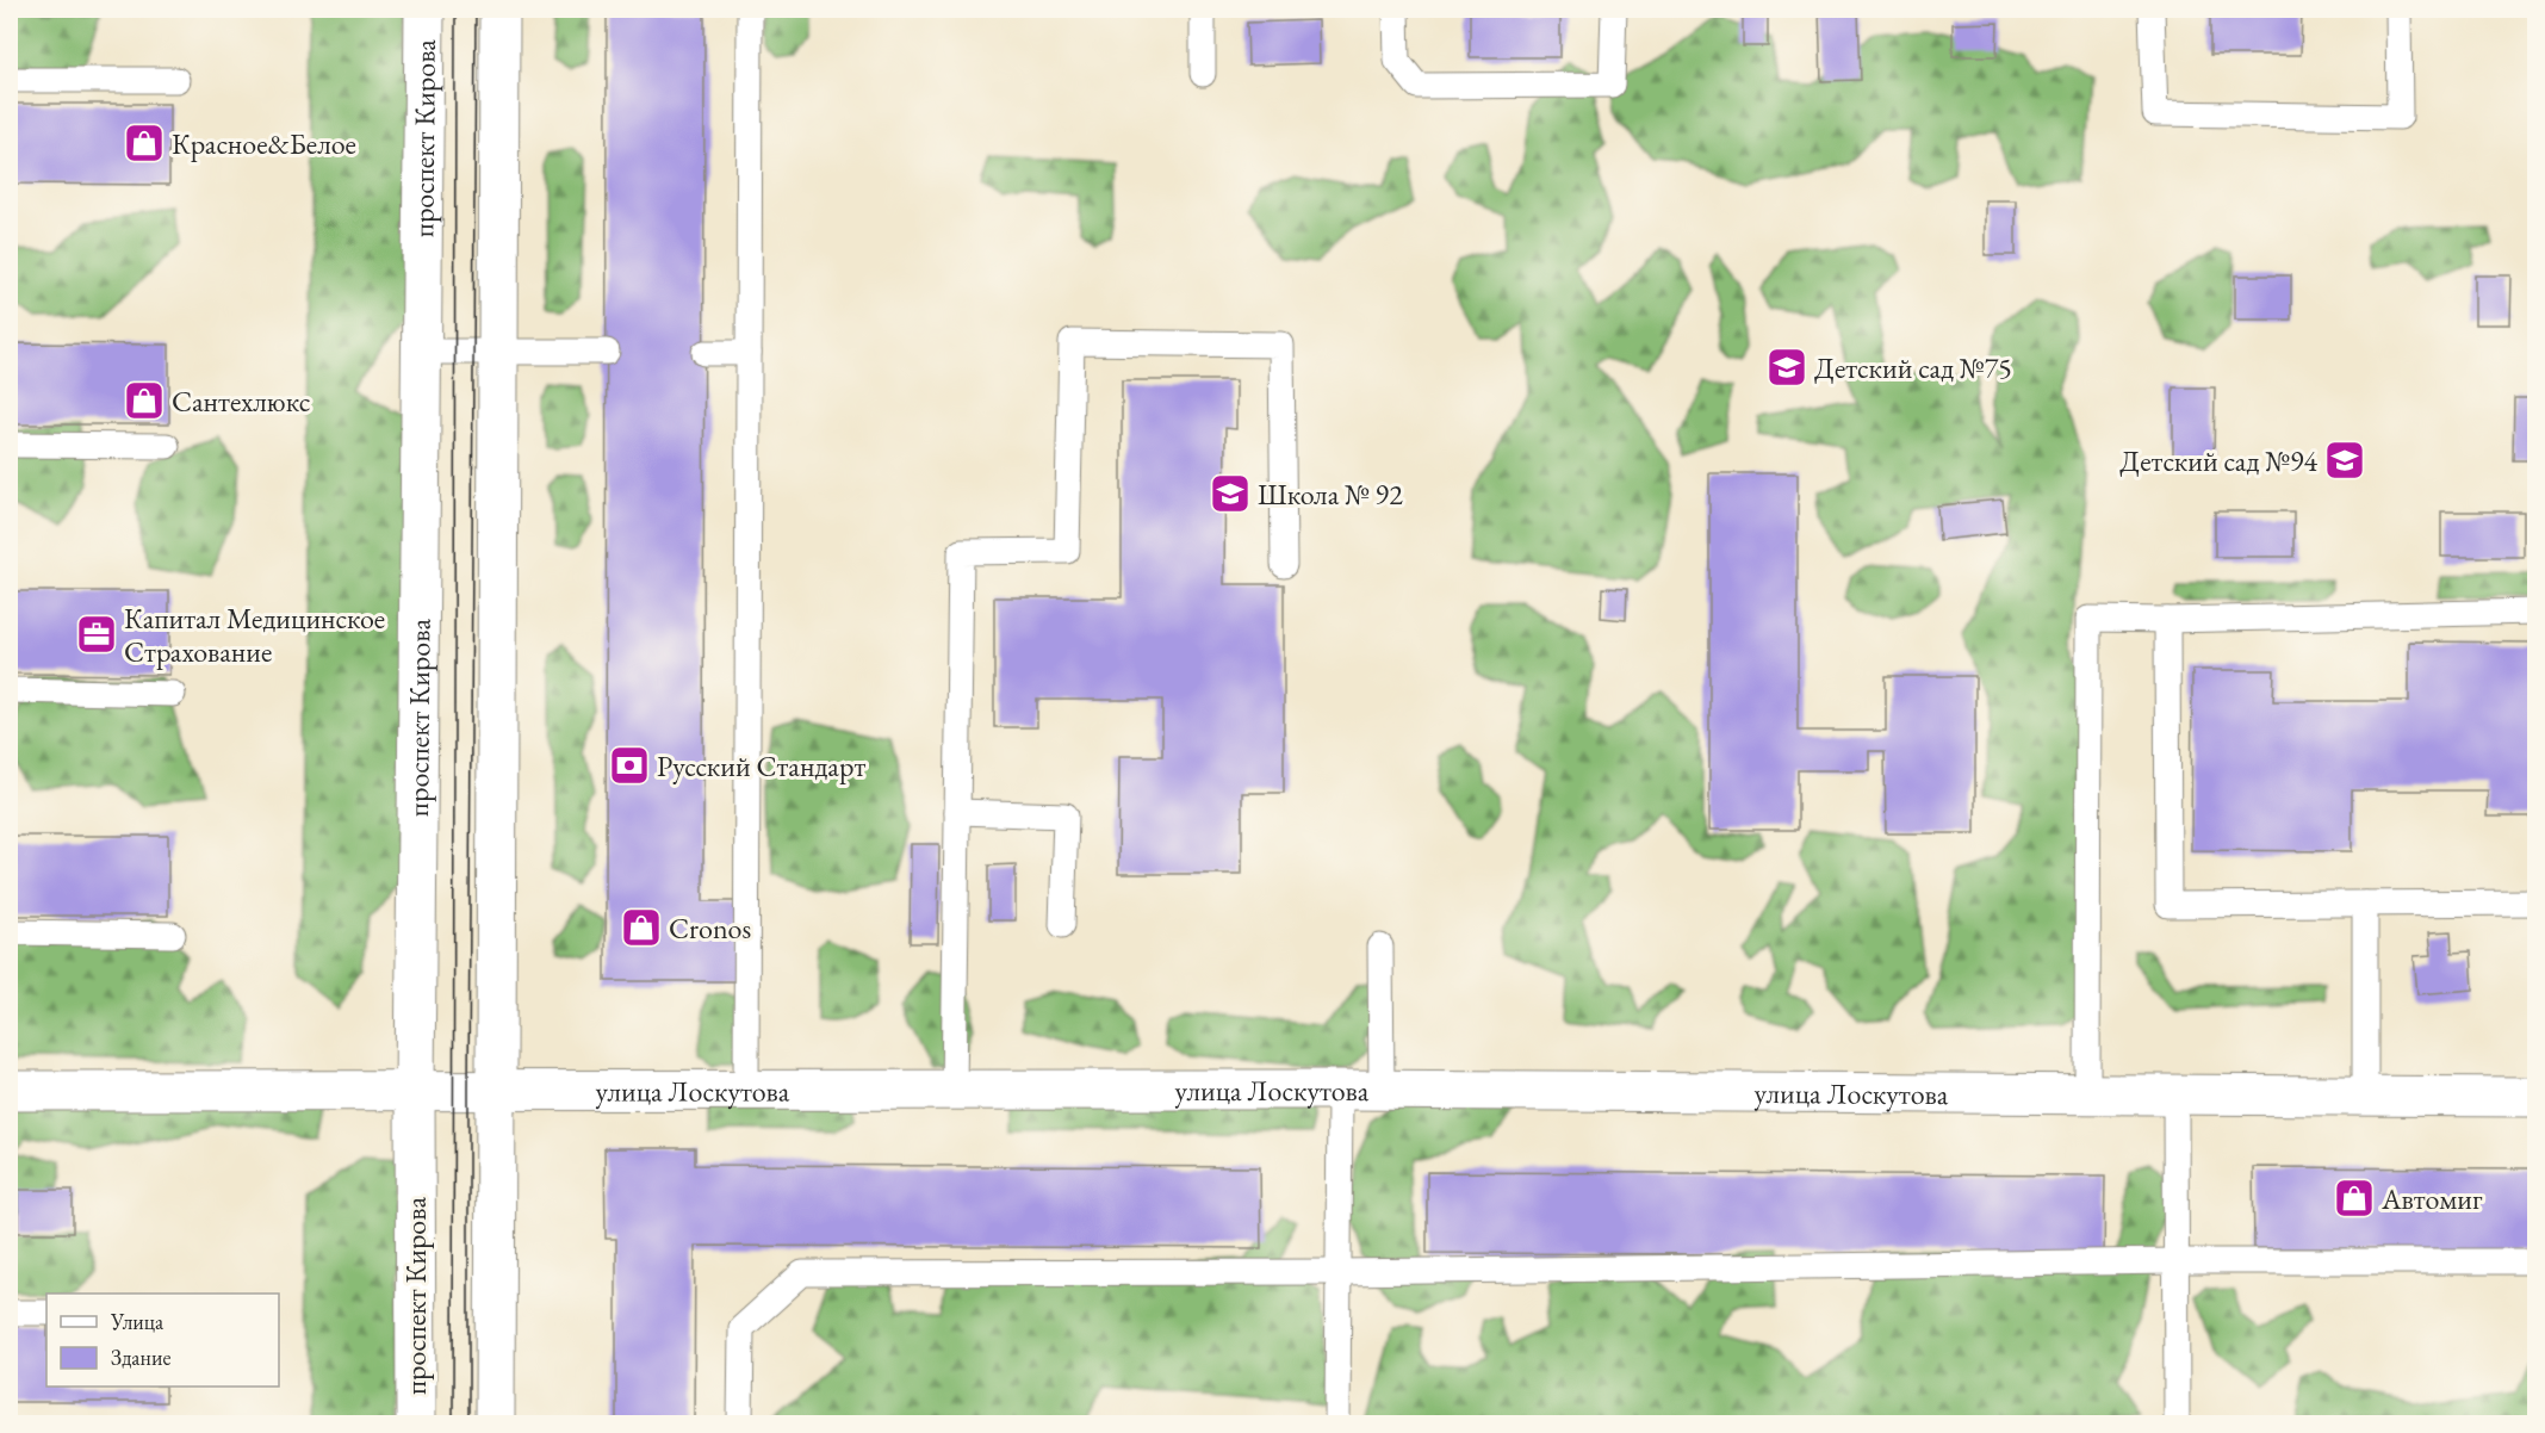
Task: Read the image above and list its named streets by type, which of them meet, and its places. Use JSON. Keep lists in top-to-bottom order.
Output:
{
  "streets": {
    "street": ["проспект Кирова", "улица Лоскутова"]
  },
  "crossings": [
    ["проспект Кирова", "улица Лоскутова"]
  ],
  "places": {
    "shop": [
      "Красное&Белое",
      "Сантехлюкс",
      "Cronos",
      "Автомиг"
    ],
    "school or university": ["Детский сад №75", "Детский сад №94", "Школа № 92"],
    "office": ["Капитал Медицинское Страхование"],
    "bank": ["Русский Стандарт"]
  },
  "legend": ["Улица", "Здание"]
}
